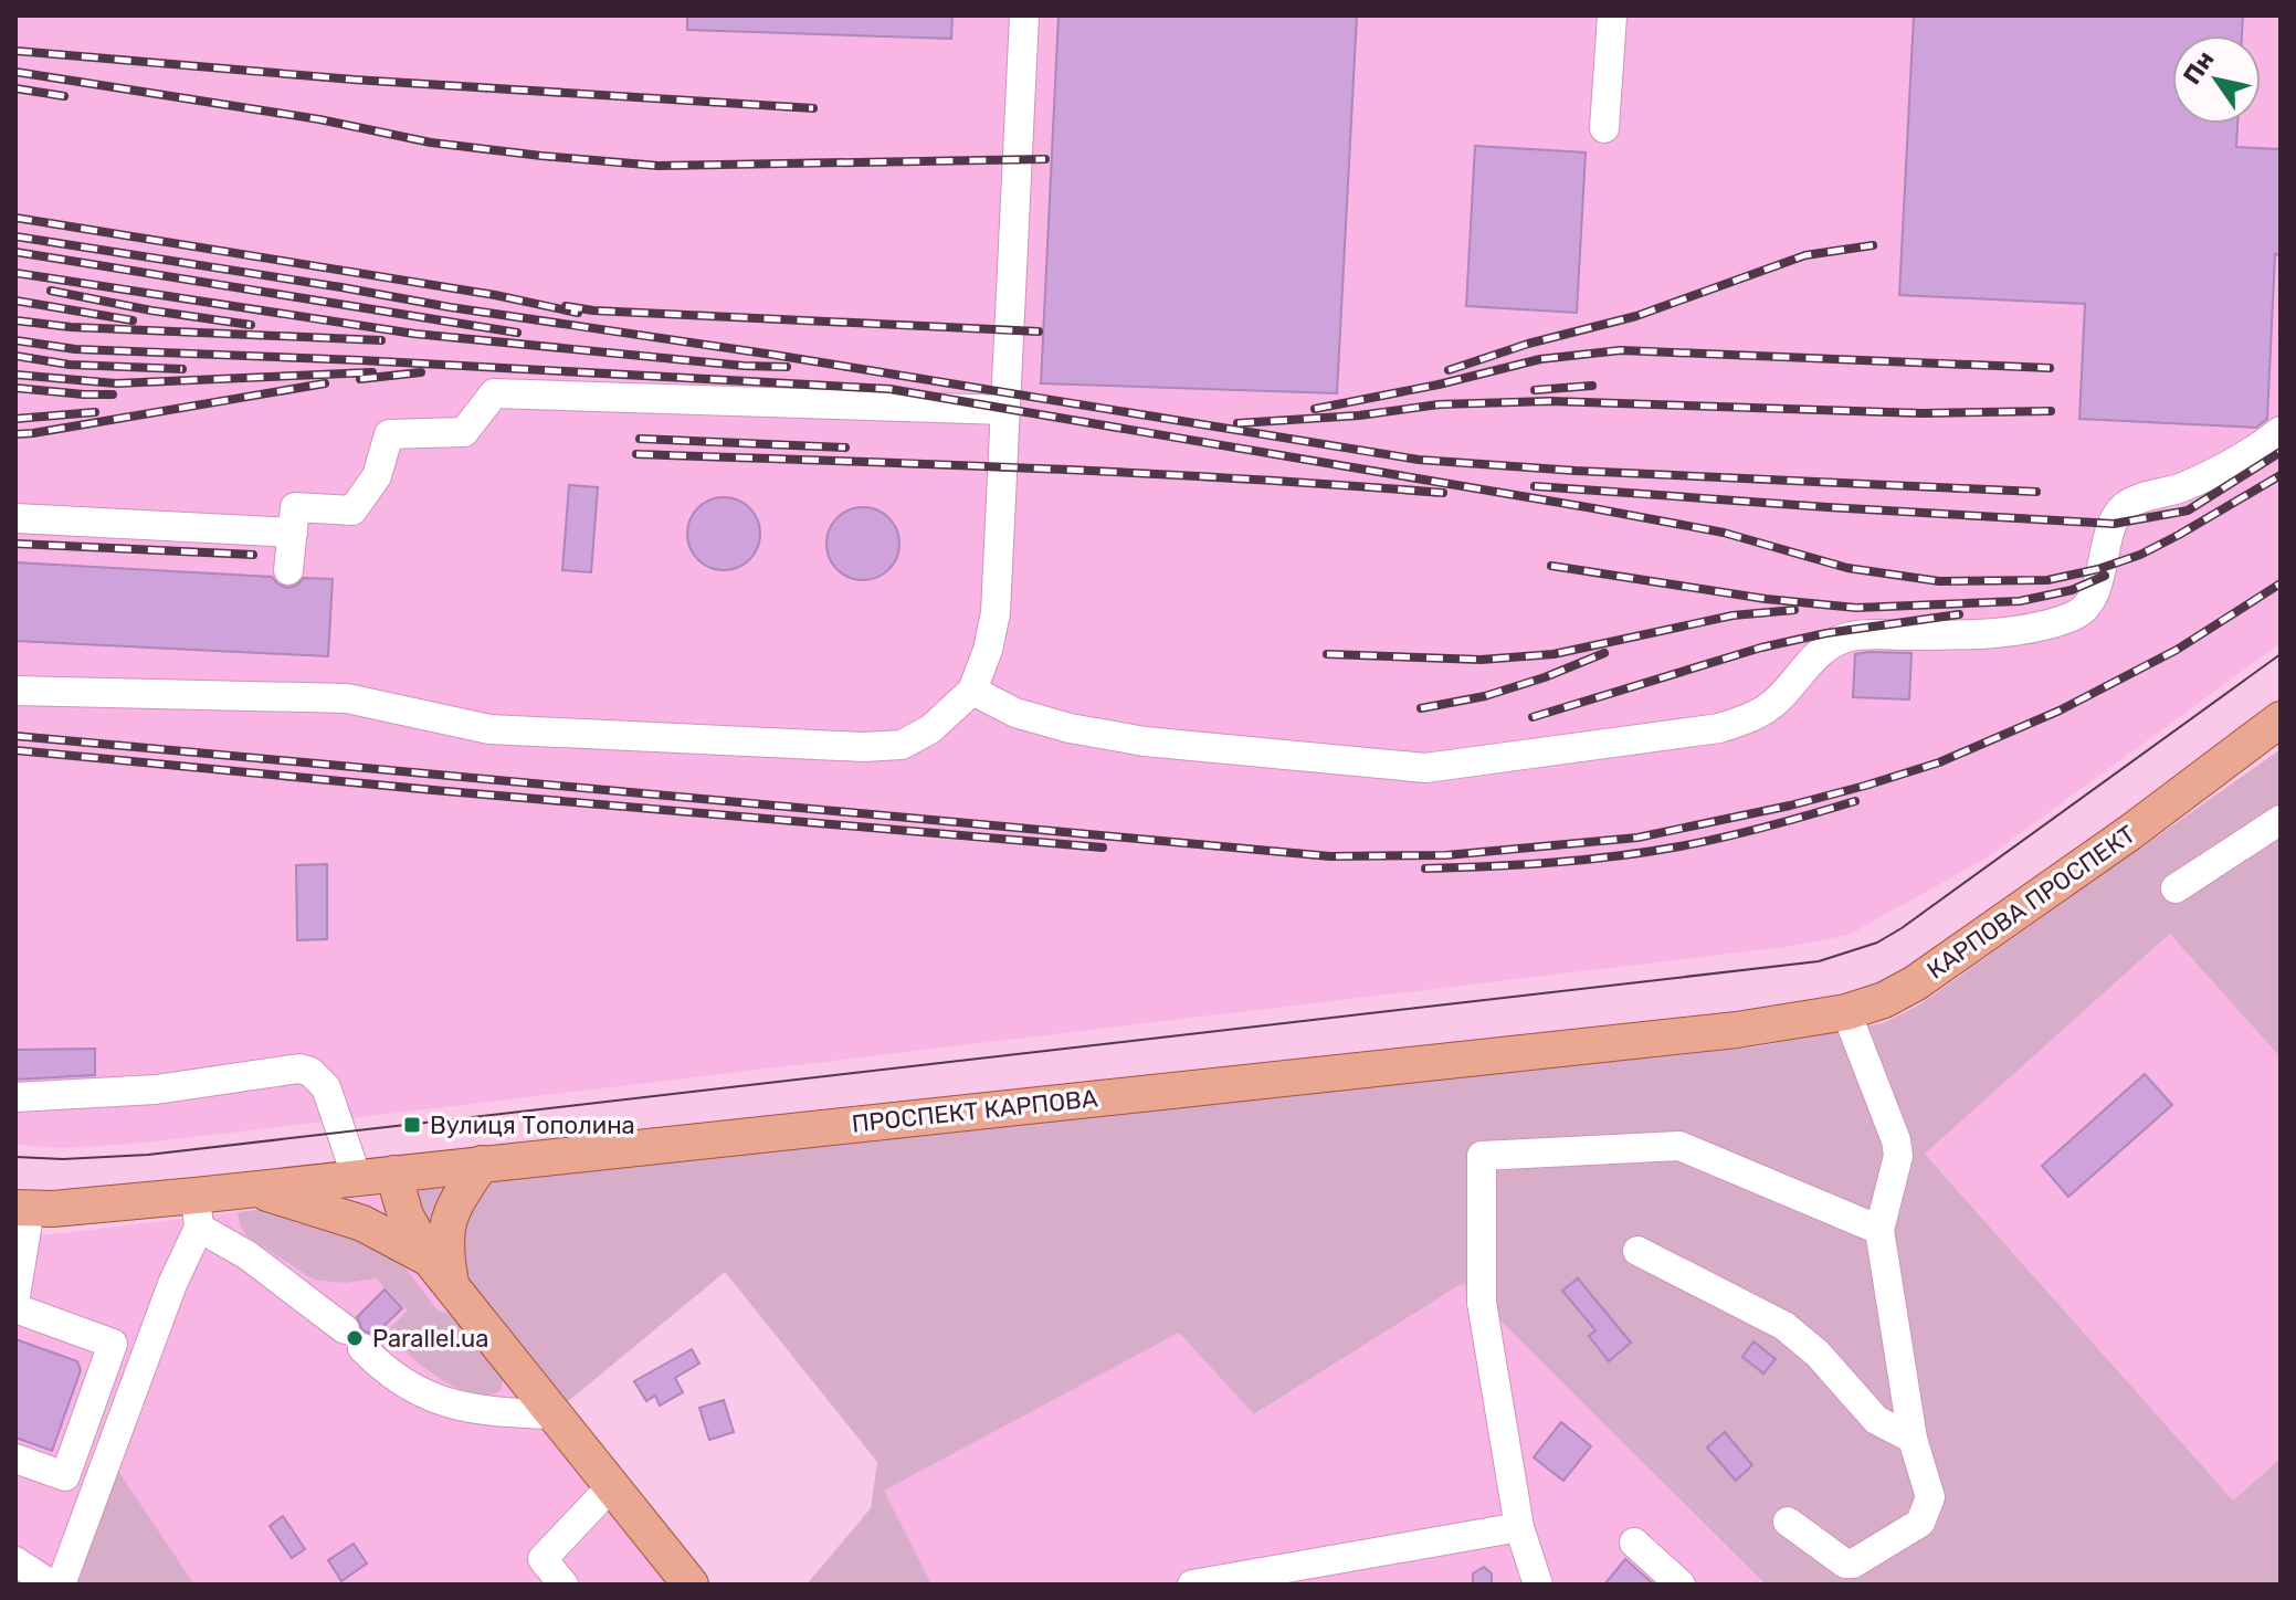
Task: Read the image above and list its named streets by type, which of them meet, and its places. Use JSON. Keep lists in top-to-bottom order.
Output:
{
  "streets": {
    "main road": ["КАРПОВА ПРОСПЕКТ", "ПРОСПЕКТ КАРПОВА"]
  },
  "crossings": [
    ["КАРПОВА ПРОСПЕКТ", "ПРОСПЕКТ КАРПОВА"]
  ],
  "places": {
    "transit": ["Вулиця Тополина"],
    "other": ["Parallel.ua"]
  },
  "north": "top left"
}
